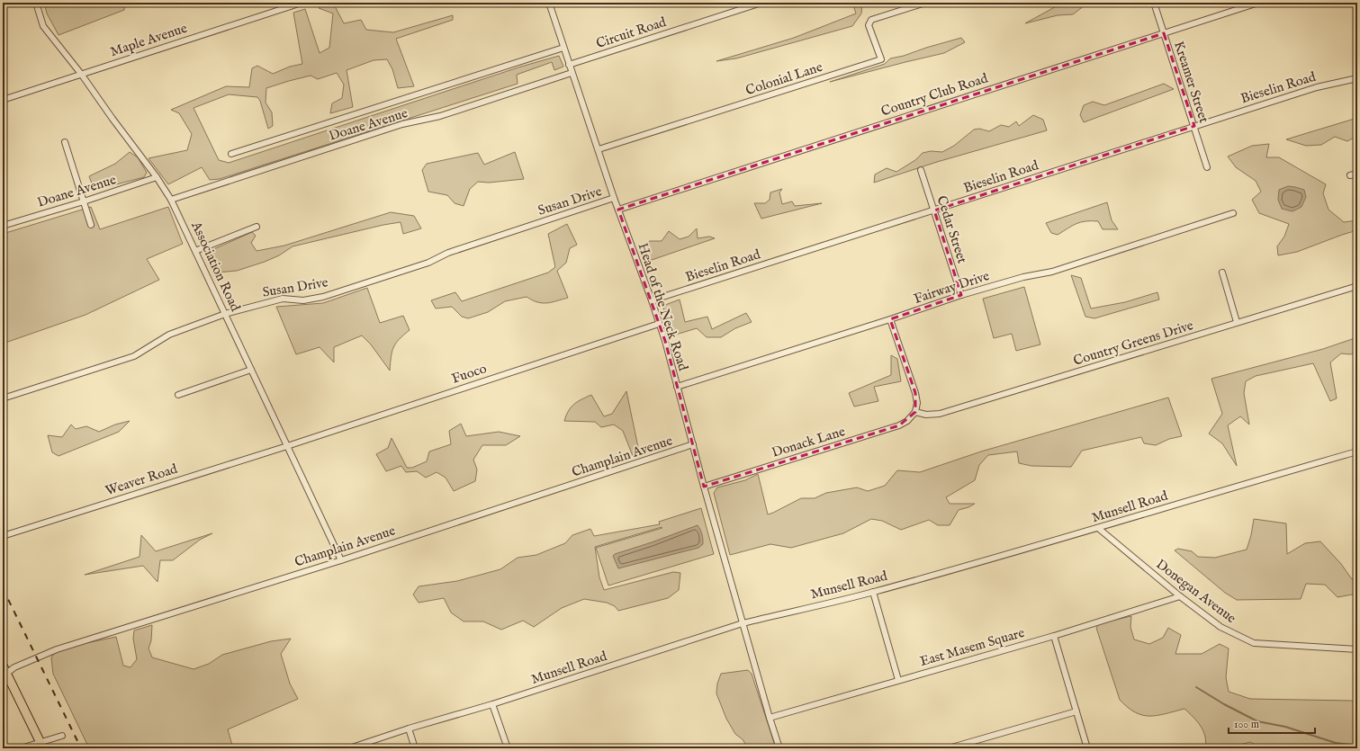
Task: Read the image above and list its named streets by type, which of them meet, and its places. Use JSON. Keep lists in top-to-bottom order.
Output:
{
  "streets": {
    "street": [
      "Circuit Road",
      "Maple Avenue",
      "Colonial Lane",
      "Kreamer Street",
      "Bieselin Road",
      "Country Club Road",
      "Doane Avenue",
      "Susan Drive",
      "Cedar Street",
      "Association Road",
      "Fairway Drive",
      "Head of the Neck Road",
      "Country Greens Drive",
      "Fuoco",
      "Donack Lane",
      "Champlain Avenue",
      "Weaver Road",
      "Munsell Road",
      "Donegan Avenue",
      "East Masem Square"
    ]
  },
  "crossings": [
    ["Circuit Road", "Head of the Neck Road"],
    ["Maple Avenue", "Association Road"],
    ["Colonial Lane", "Head of the Neck Road"],
    ["Kreamer Street", "Bieselin Road"],
    ["Kreamer Street", "Country Club Road"],
    ["Bieselin Road", "Cedar Street"],
    ["Bieselin Road", "Head of the Neck Road"],
    ["Country Club Road", "Head of the Neck Road"],
    ["Doane Avenue", "Association Road"],
    ["Doane Avenue", "Head of the Neck Road"],
    ["Susan Drive", "Association Road"],
    ["Susan Drive", "Head of the Neck Road"],
    ["Cedar Street", "Fairway Drive"],
    ["Association Road", "Fuoco"],
    ["Association Road", "Champlain Avenue"],
    ["Association Road", "Weaver Road"],
    ["Fairway Drive", "Head of the Neck Road"],
    ["Head of the Neck Road", "Fuoco"],
    ["Head of the Neck Road", "Donack Lane"],
    ["Head of the Neck Road", "Champlain Avenue"],
    ["Head of the Neck Road", "Munsell Road"],
    ["Head of the Neck Road", "East Masem Square"],
    ["Country Greens Drive", "Donack Lane"],
    ["Fuoco", "Weaver Road"],
    ["Munsell Road", "Donegan Avenue"],
    ["Donegan Avenue", "East Masem Square"]
  ],
  "scale_bar": "100 m"
}
